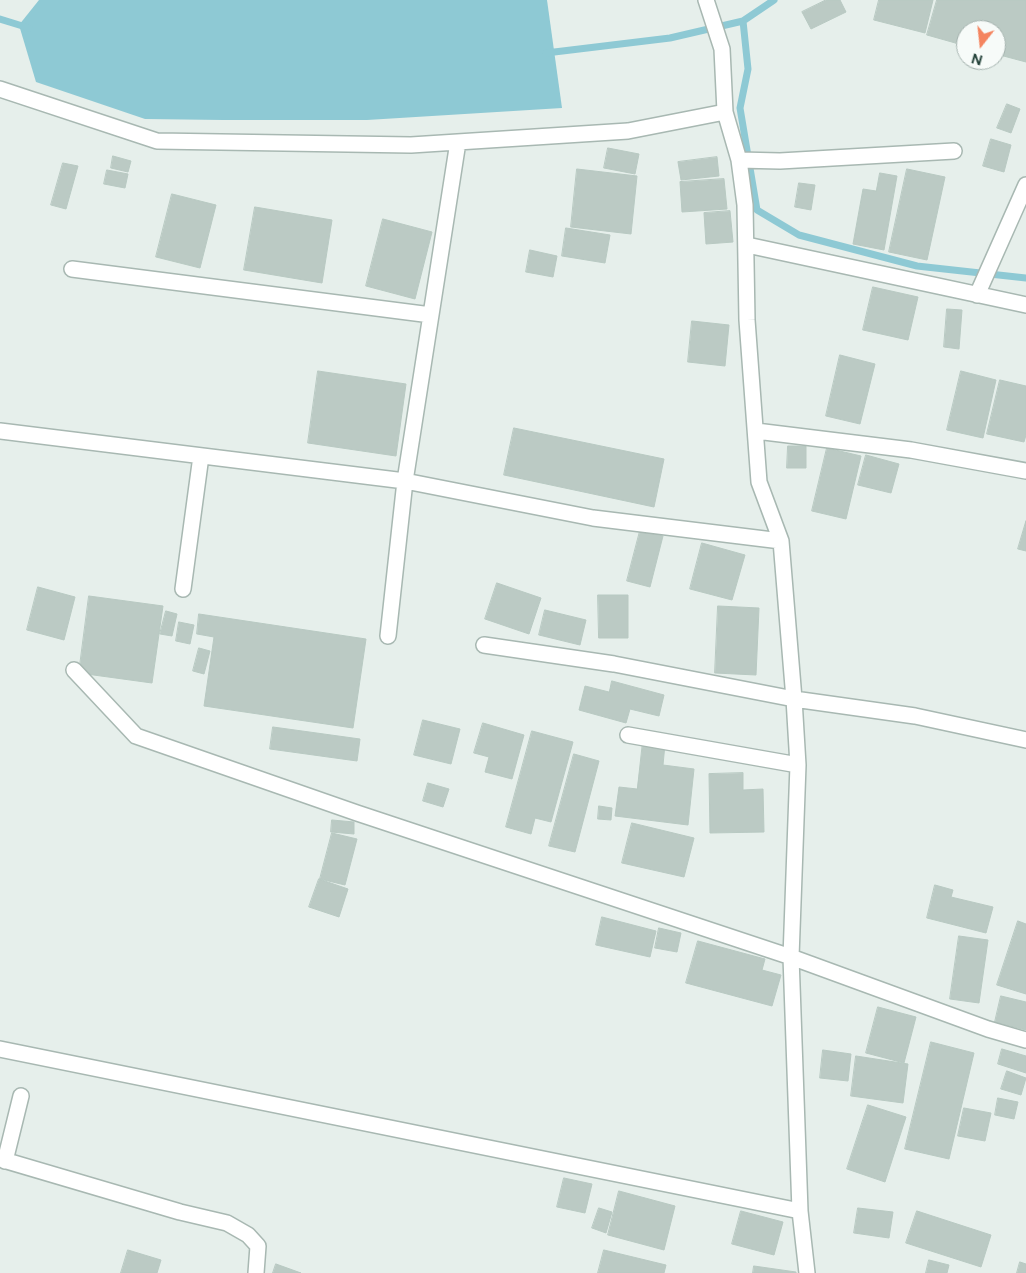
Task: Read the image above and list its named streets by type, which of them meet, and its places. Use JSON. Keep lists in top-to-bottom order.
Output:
{
  "north": "bottom"
}
